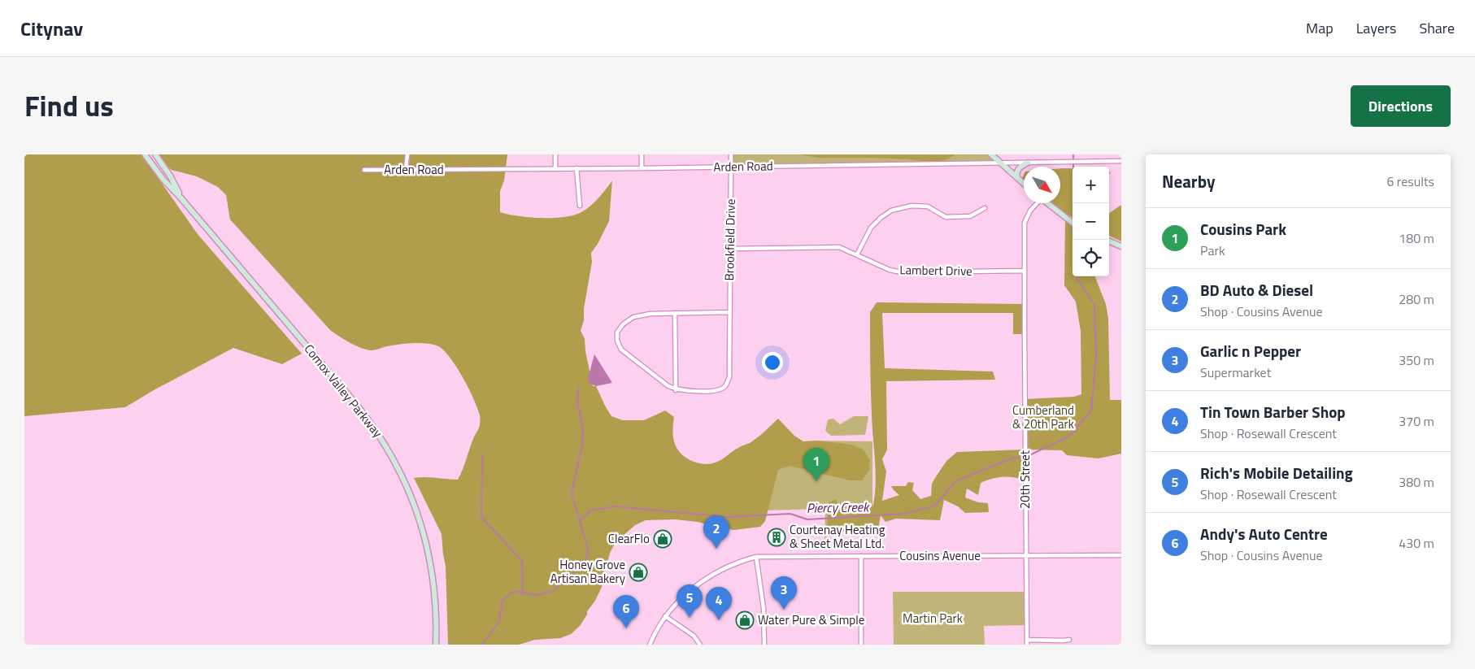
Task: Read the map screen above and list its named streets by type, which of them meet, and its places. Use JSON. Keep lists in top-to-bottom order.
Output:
{
  "streets": {
    "main road": ["Comox Valley Parkway"],
    "street": [
      "Arden Road",
      "Brookfield Drive",
      "Lambert Drive",
      "20th Street",
      "Cousins Avenue"
    ]
  },
  "crossings": [
    ["Arden Road", "Brookfield Drive"],
    ["Brookfield Drive", "Lambert Drive"],
    ["Lambert Drive", "20th Street"],
    ["20th Street", "Cousins Avenue"]
  ],
  "water": ["Piercy Creek"],
  "parks": ["Cumberland & 20th Park", "Martin Park"],
  "places": {
    "building": ["Courtenay Heating & Sheet Metal Ltd."],
    "shop": ["ClearFlo", "Honey Grove Artisan Bakery", "Water Pure & Simple"]
  },
  "north": "bottom right",
  "page": {
    "header": "Citynav",
    "nav": ["Map", "Layers", "Share"],
    "title": "Find us",
    "buttons": "Directions",
    "heading": ["Nearby", "6 results"],
    "map_buttons": ["+", "−"],
    "list": [
      {
        "mark": "1",
        "name": "Cousins Park",
        "note": "Park",
        "value": "180 m"
      },
      {
        "mark": "2",
        "name": "BD Auto & Diesel",
        "note": "Shop · Cousins Avenue",
        "value": "280 m"
      },
      {
        "mark": "3",
        "name": "Garlic n Pepper",
        "note": "Supermarket",
        "value": "350 m"
      },
      {
        "mark": "4",
        "name": "Tin Town Barber Shop",
        "note": "Shop · Rosewall Crescent",
        "value": "370 m"
      },
      {
        "mark": "5",
        "name": "Rich's Mobile Detailing",
        "note": "Shop · Rosewall Crescent",
        "value": "380 m"
      },
      {
        "mark": "6",
        "name": "Andy's Auto Centre",
        "note": "Shop · Cousins Avenue",
        "value": "430 m"
      }
    ],
    "pins": [
      "1",
      "2",
      "3",
      "5",
      "4",
      "6"
    ]
  }
}
